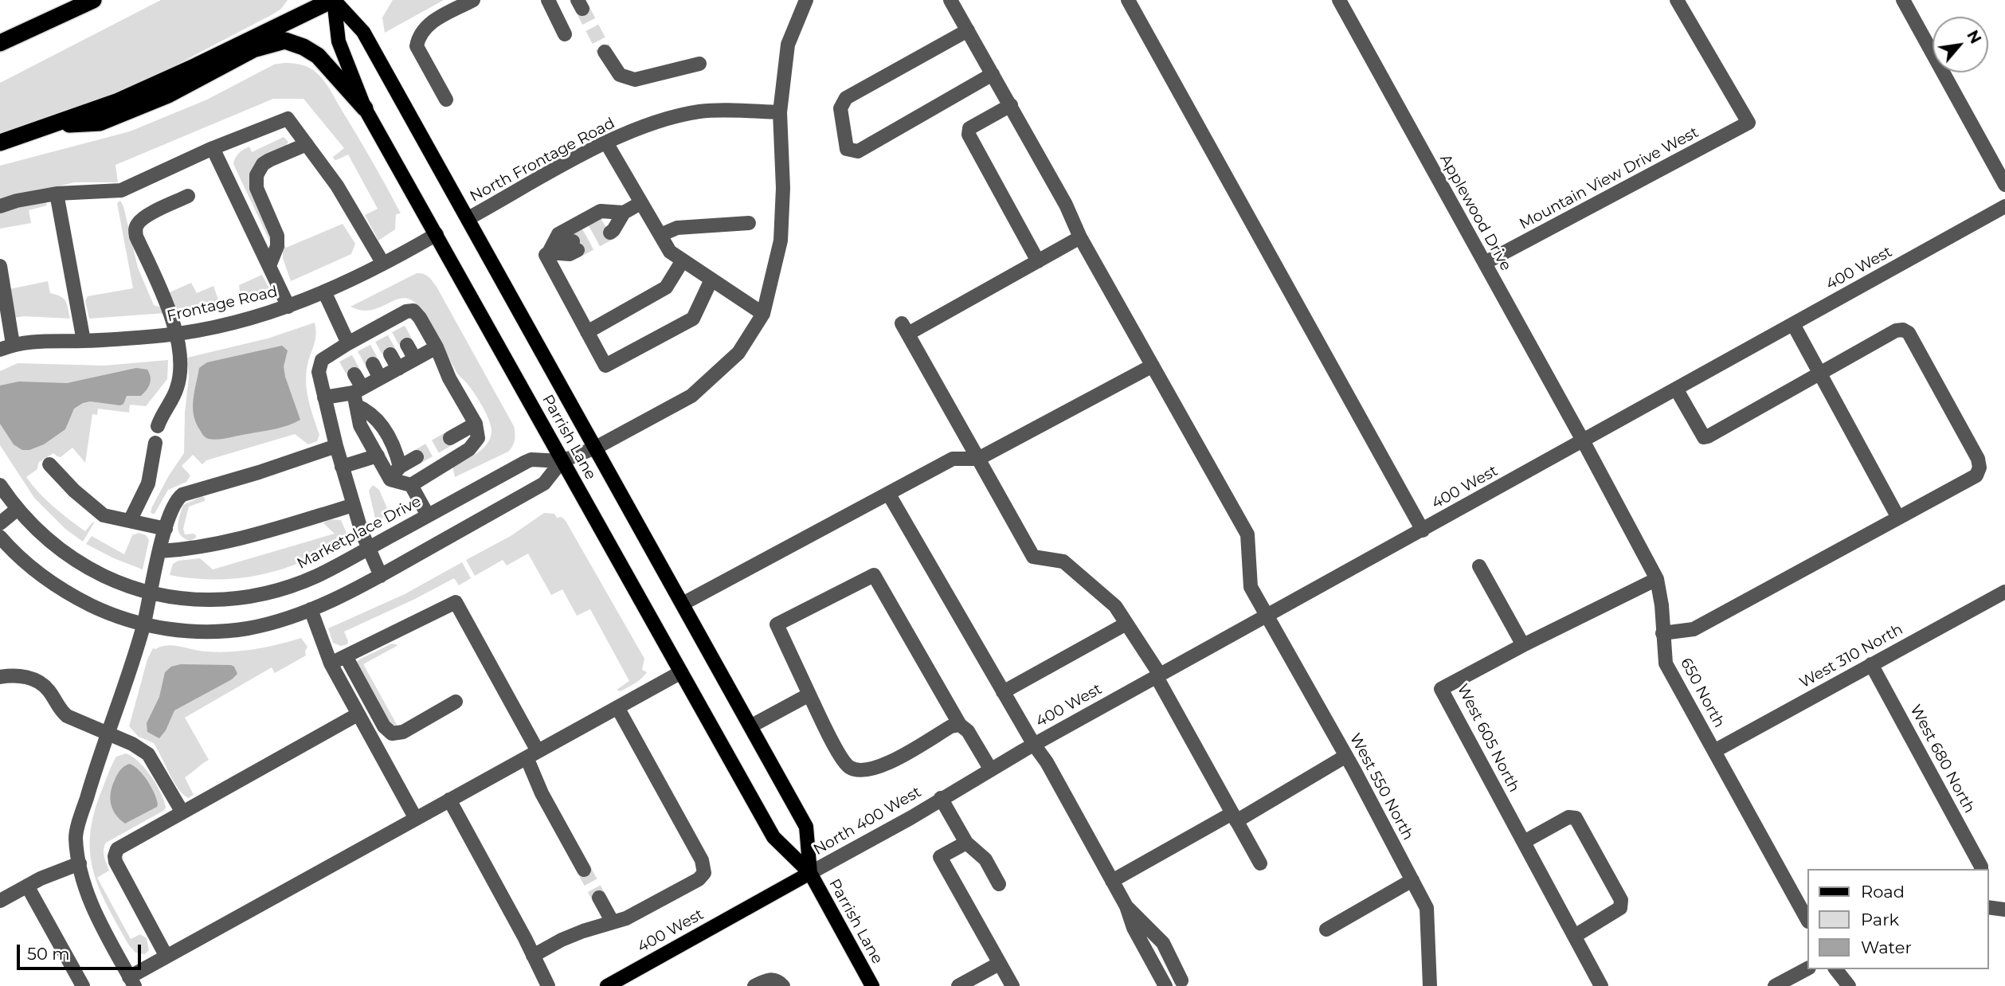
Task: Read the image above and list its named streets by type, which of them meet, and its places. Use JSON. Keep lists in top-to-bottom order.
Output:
{
  "streets": {
    "main road": ["400 West", "Parrish Lane"],
    "street": [
      "North Frontage Road",
      "Mountain View Drive West",
      "Applewood Drive",
      "Frontage Road",
      "Marketplace Drive",
      "West 310 North",
      "650 North",
      "West 605 North",
      "West 680 North",
      "West 550 North",
      "North 400 West"
    ]
  },
  "crossings": [
    ["North Frontage Road", "Parrish Lane"],
    ["North Frontage Road", "Marketplace Drive"],
    ["Mountain View Drive West", "Applewood Drive"],
    ["Applewood Drive", "400 West"],
    ["Applewood Drive", "650 North"],
    ["400 West", "Parrish Lane"],
    ["400 West", "650 North"],
    ["400 West", "West 550 North"],
    ["400 West", "North 400 West"],
    ["Frontage Road", "Parrish Lane"],
    ["Parrish Lane", "Marketplace Drive"],
    ["Parrish Lane", "North 400 West"],
    ["West 310 North", "650 North"],
    ["West 310 North", "West 680 North"],
    ["650 North", "West 605 North"]
  ],
  "legend": ["Road", "Park", "Water"],
  "scale_bar": "50 m",
  "north": "top right"
}
